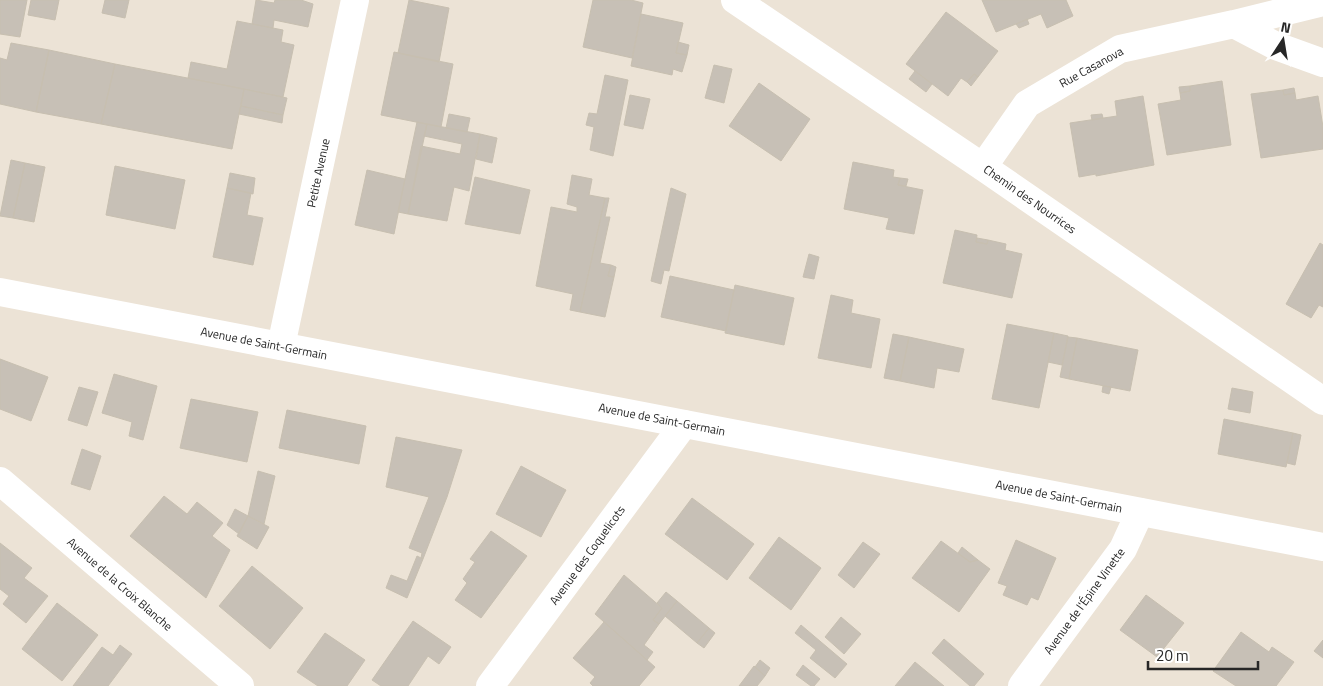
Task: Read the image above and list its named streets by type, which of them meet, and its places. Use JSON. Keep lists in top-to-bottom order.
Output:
{
  "streets": {
    "street": [
      "Rue Casanova",
      "Petite Avenue",
      "Chemin des Nourrices",
      "Avenue de Saint-Germain",
      "Avenue des Coquelicots",
      "Avenue de la Croix Blanche",
      "Avenue de l'Épine Vinette"
    ]
  },
  "crossings": [
    ["Rue Casanova", "Chemin des Nourrices"],
    ["Petite Avenue", "Avenue de Saint-Germain"],
    ["Avenue de Saint-Germain", "Avenue des Coquelicots"],
    ["Avenue de Saint-Germain", "Avenue de l'Épine Vinette"]
  ],
  "scale_bar": "20 m",
  "north": "top"
}
